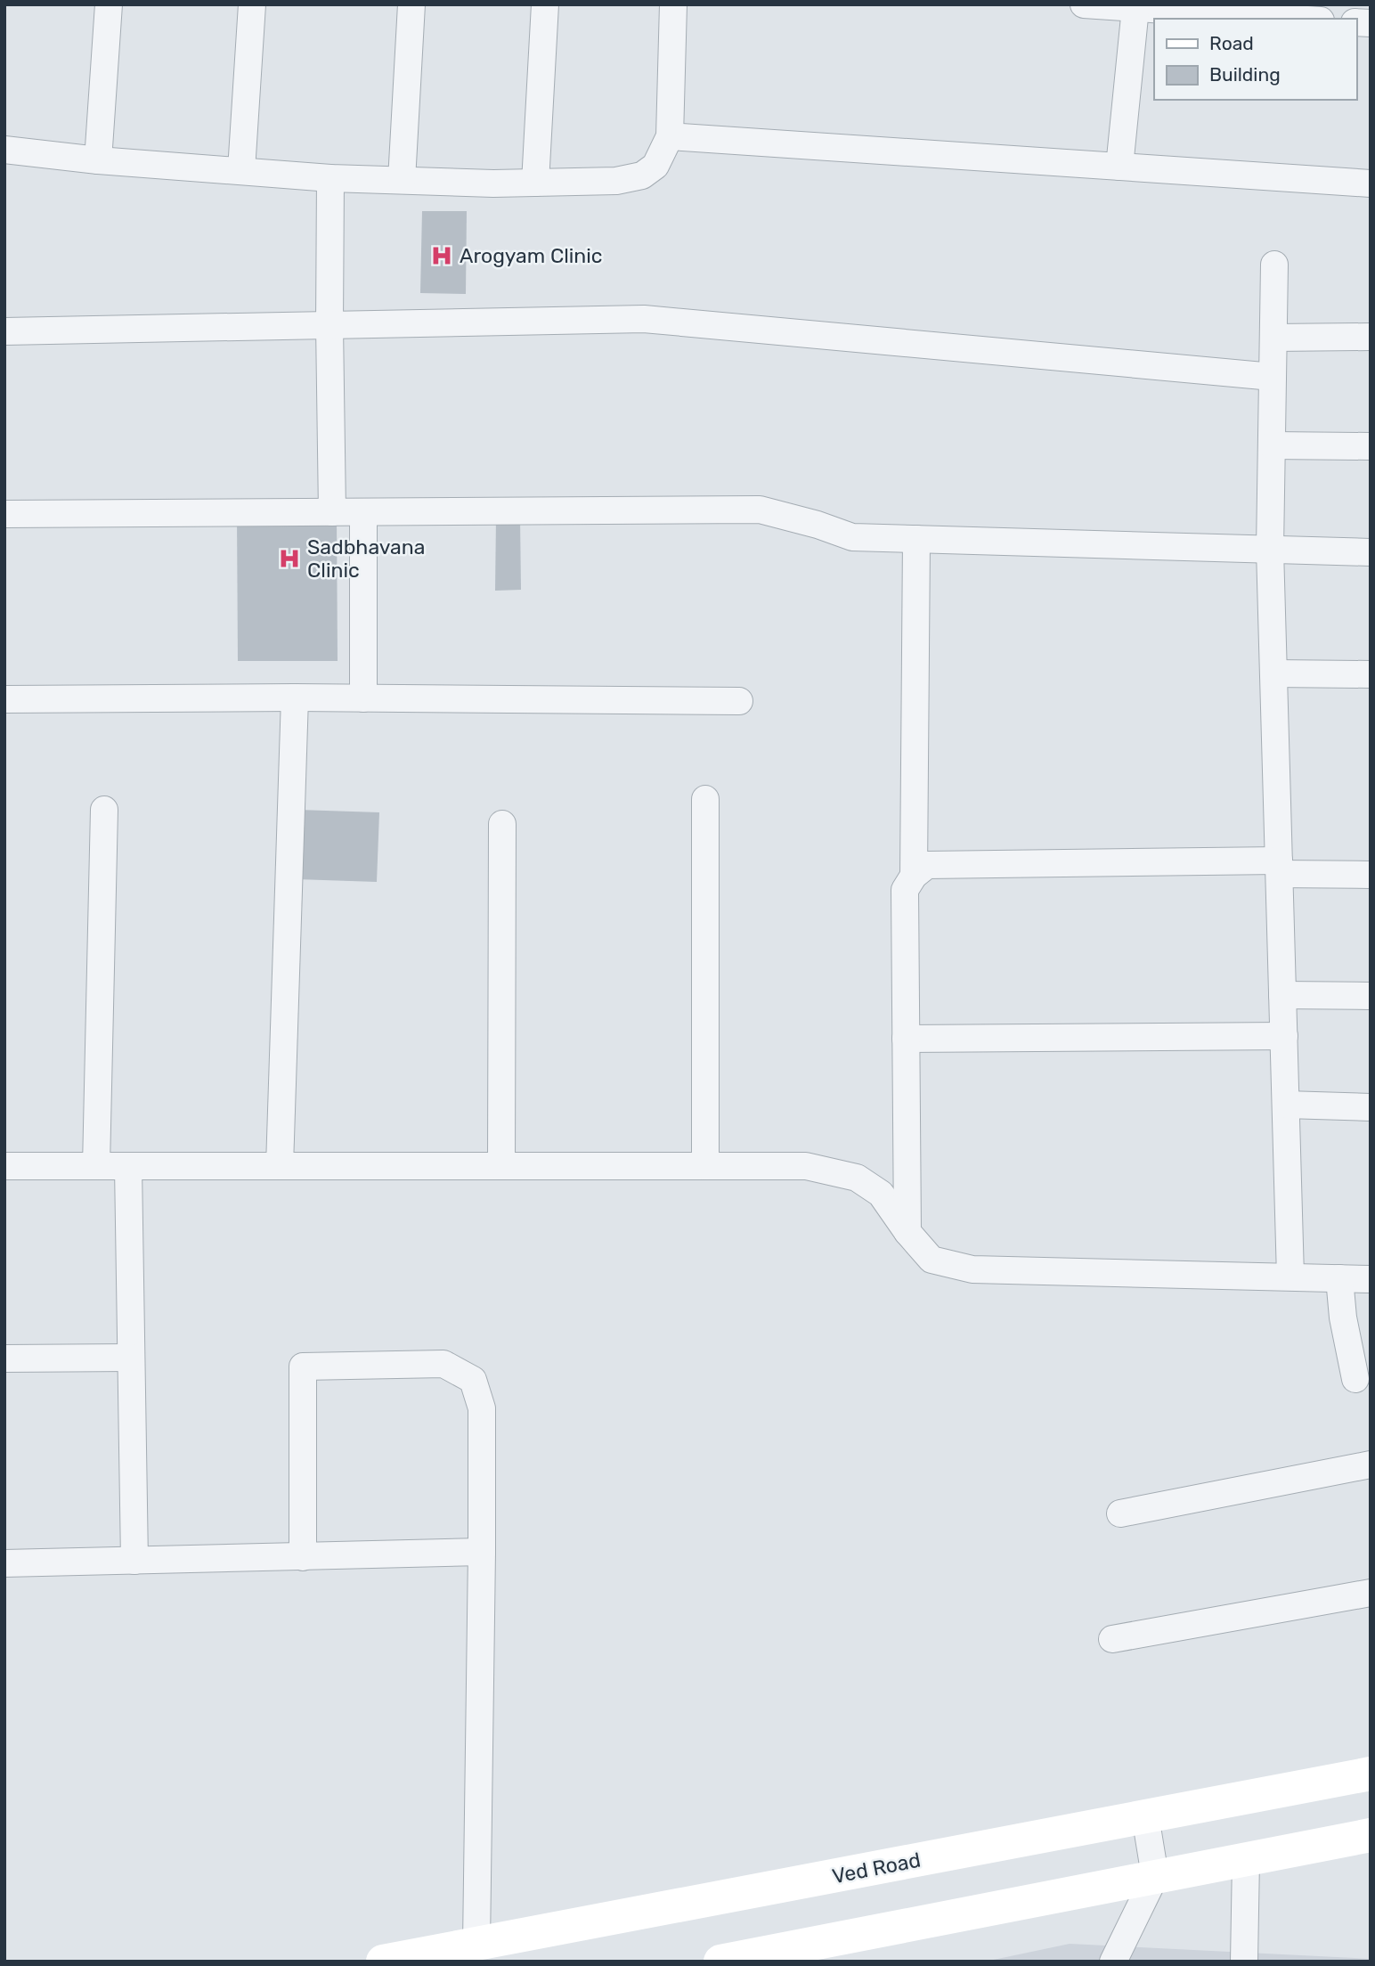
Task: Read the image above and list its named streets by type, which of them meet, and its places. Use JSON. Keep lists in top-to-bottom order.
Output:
{
  "streets": {
    "main road": ["Ved Road"]
  },
  "places": {
    "hospital": ["Arogyam Clinic", "Sadbhavana Clinic"]
  },
  "legend": ["Road", "Building"]
}
